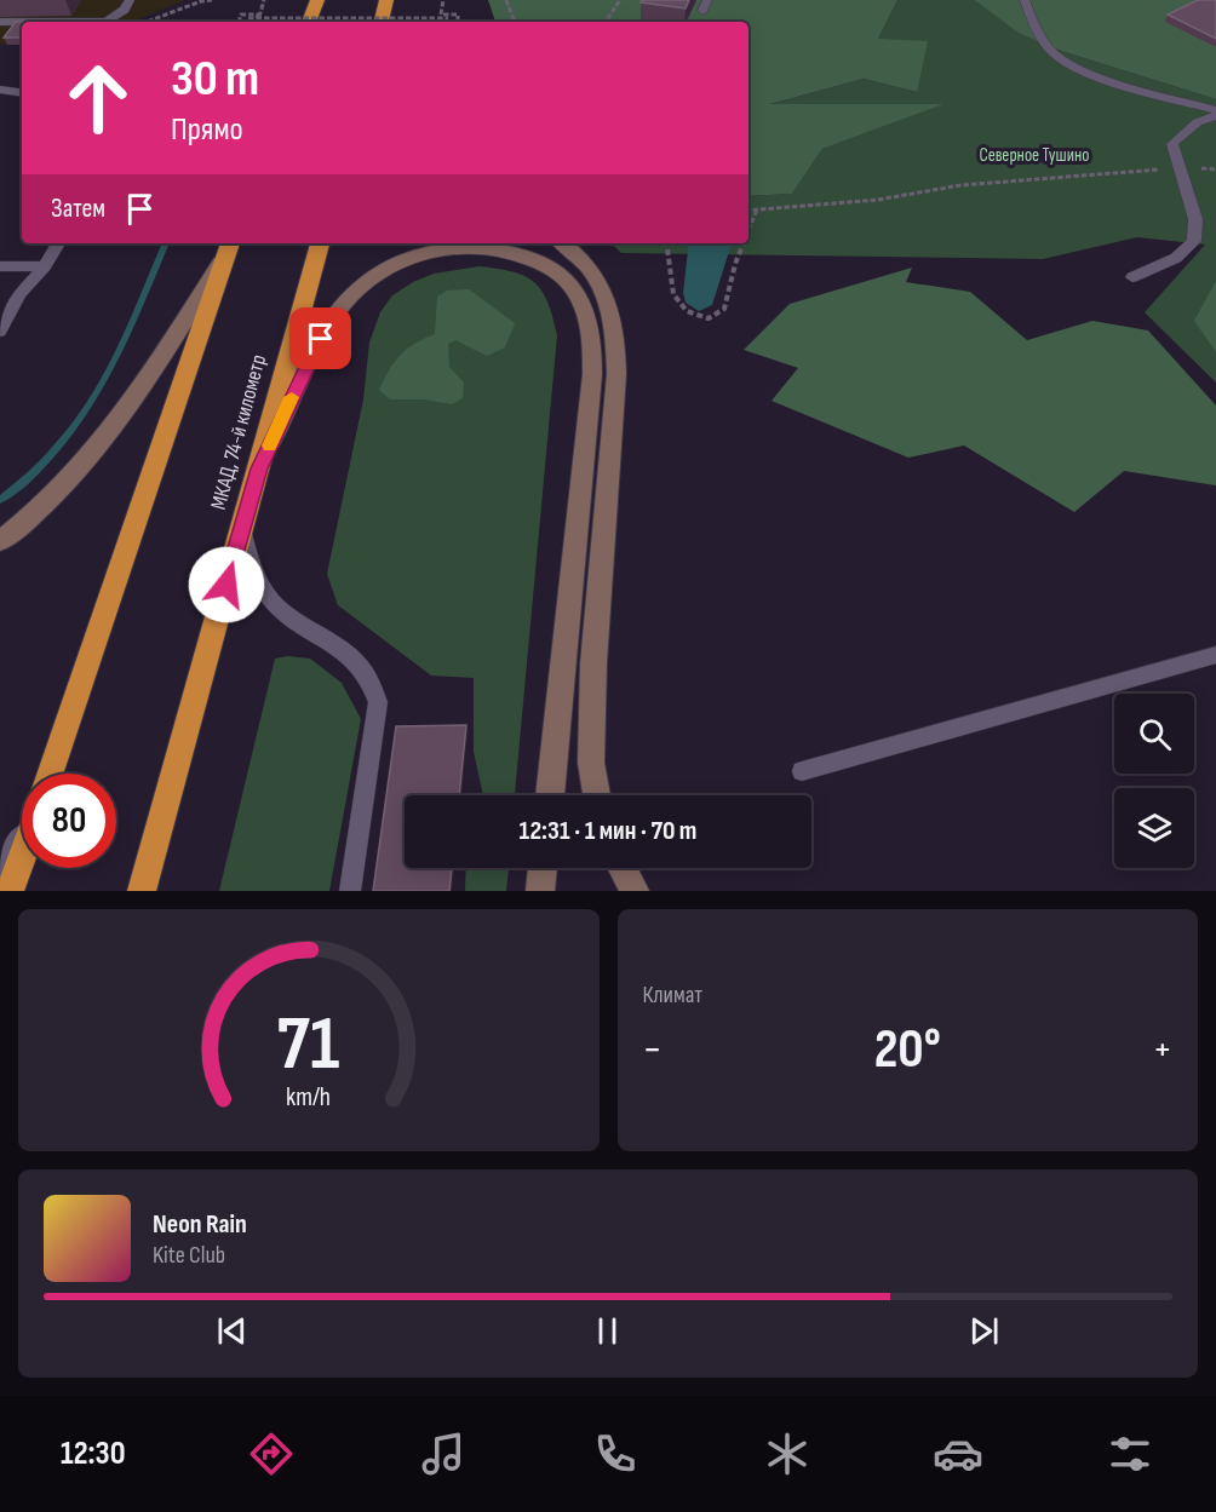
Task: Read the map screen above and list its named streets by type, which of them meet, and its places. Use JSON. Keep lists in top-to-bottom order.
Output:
{
  "streets": {
    "highway": ["МКАД, 74-й километр"]
  },
  "parks": ["Северное Тушино"],
  "page": {
    "turn": ["30 m", "Прямо"],
    "then": "Затем",
    "limit": "80",
    "trip": "12:31 · 1 мин · 70 m",
    "tile": "Климат",
    "heat": ["−", "20°", "+"],
    "song": ["Neon Rain", "Kite Club"],
    "tabs": "12:30",
    "gauge": ["71", "km/h"]
  }
}
